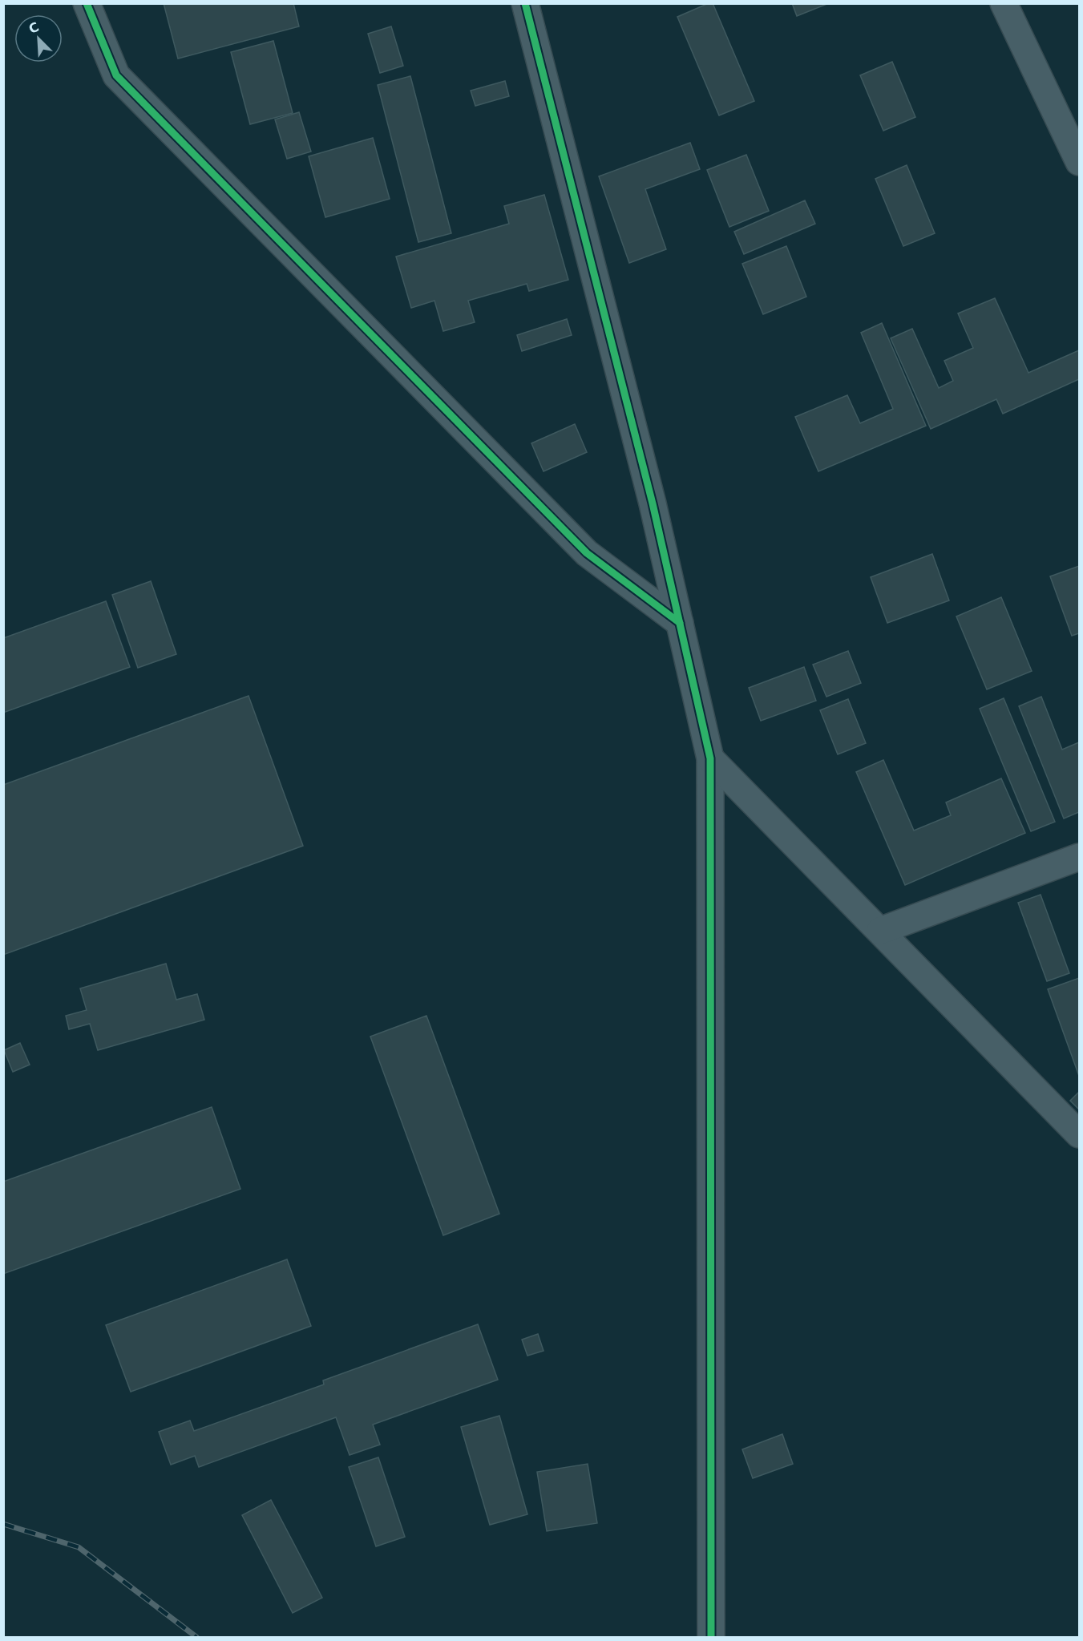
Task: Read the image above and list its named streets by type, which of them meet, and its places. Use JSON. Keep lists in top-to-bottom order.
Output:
{
  "north": "top left"
}
